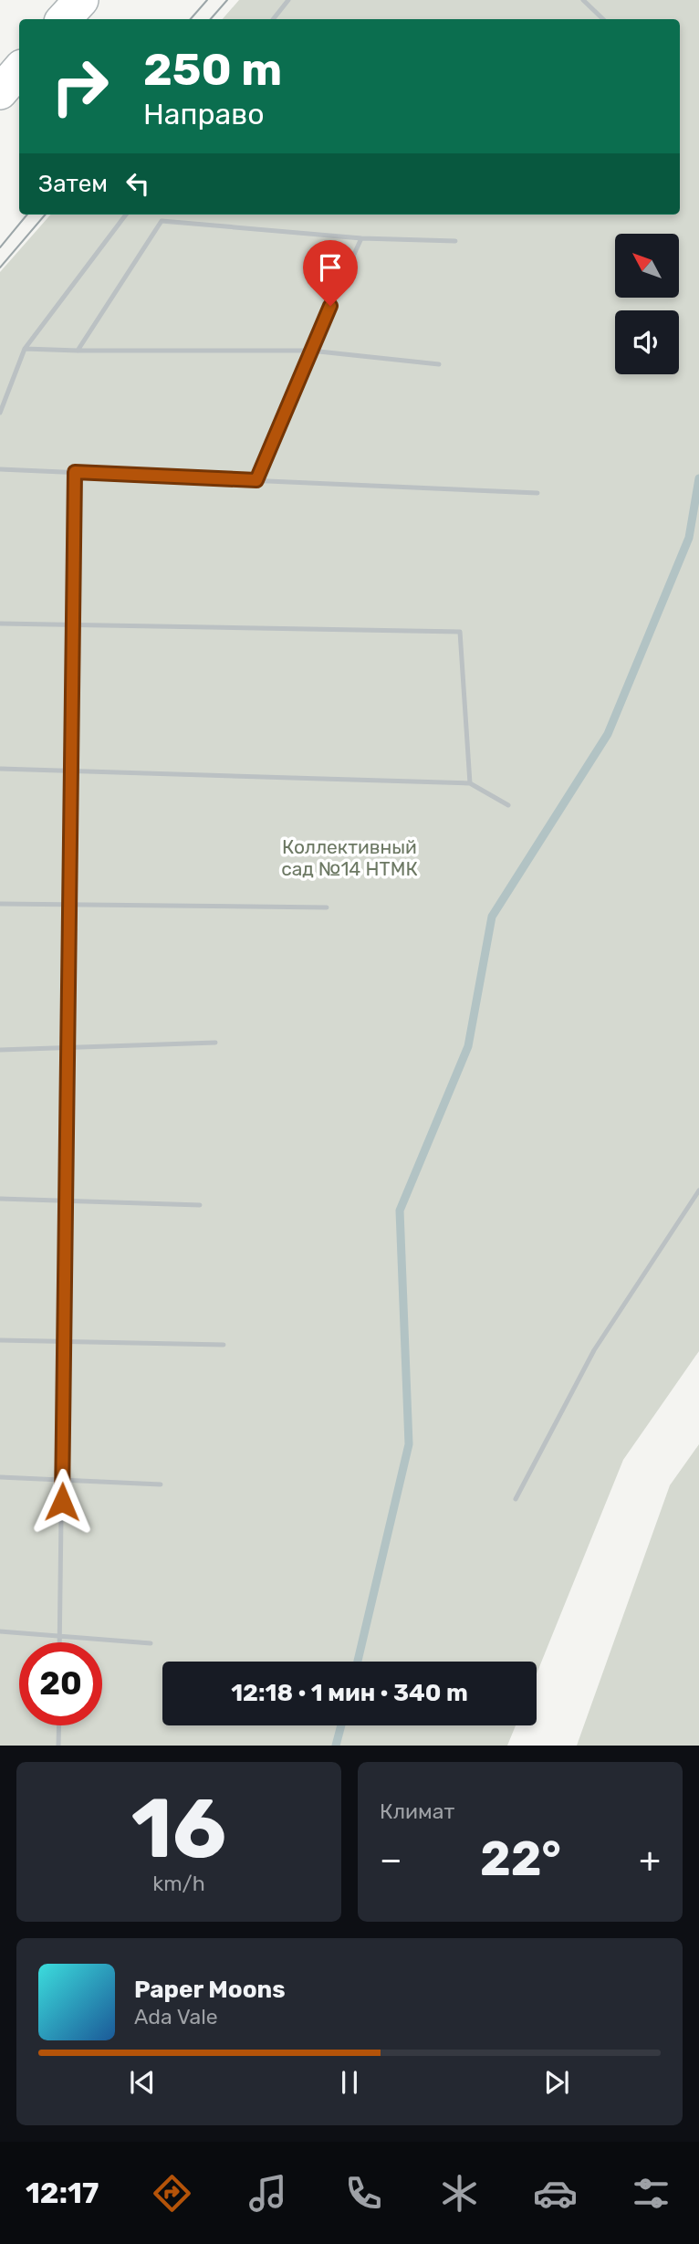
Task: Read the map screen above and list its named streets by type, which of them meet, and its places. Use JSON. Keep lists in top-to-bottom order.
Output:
{
  "parks": ["Коллективный сад №14 НТМК"],
  "north": "top left",
  "page": {
    "turn": ["250 m", "Направо"],
    "then": "Затем",
    "limit": "20",
    "trip": "12:18 · 1 мин · 340 m",
    "tile": [
      ["16", "km/h"],
      "Климат"
    ],
    "heat": ["−", "22°", "+"],
    "song": ["Paper Moons", "Ada Vale"],
    "tabs": "12:17"
  }
}
